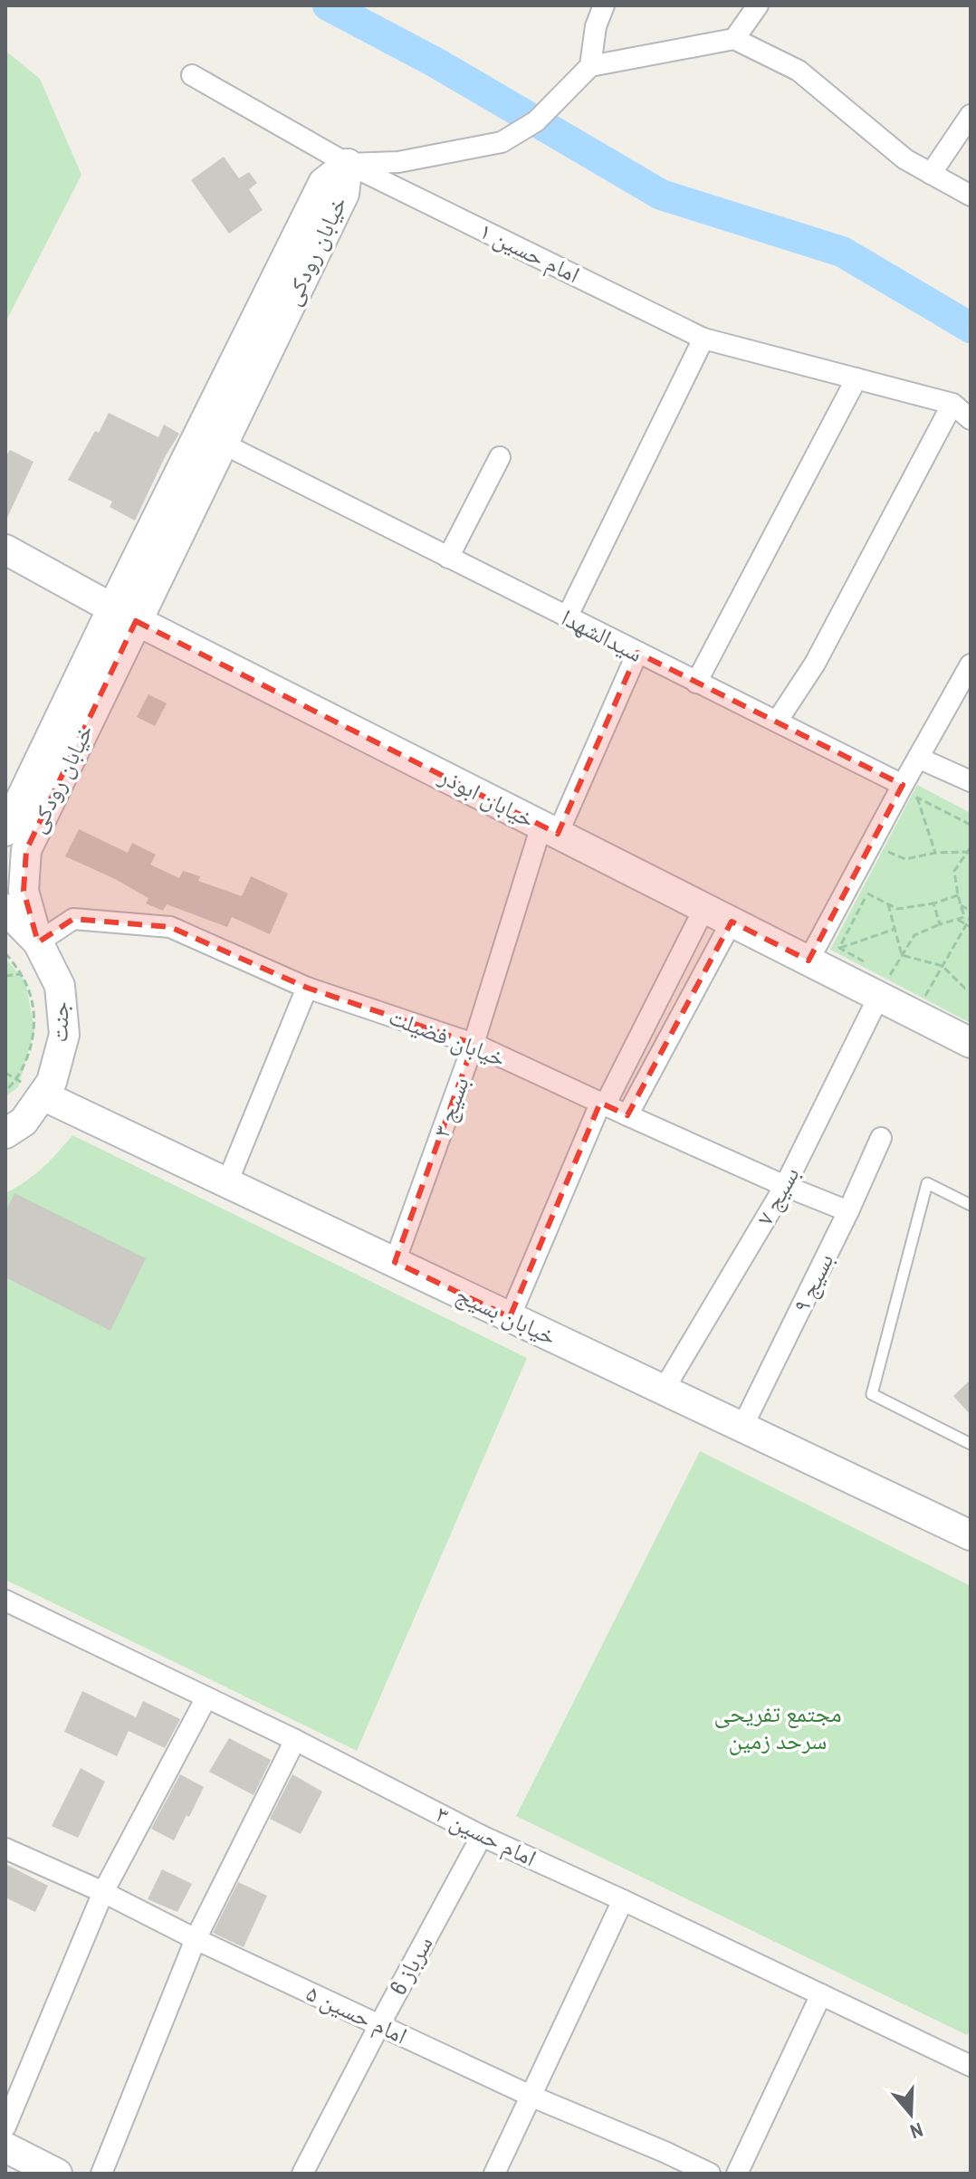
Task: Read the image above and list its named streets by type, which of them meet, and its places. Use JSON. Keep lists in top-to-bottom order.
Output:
{
  "streets": {
    "street": [
      "خیابان رودکی",
      "امام حسین ۱",
      "سیدالشهدا",
      "خیابان ابوذر",
      "جنت",
      "خیابان فضیلت",
      "بسیج ۳",
      "بسیج ۷",
      "بسیج ۹",
      "خیابان بسیج",
      "امام حسین ۳",
      "سرباز 6",
      "امام حسین ۵"
    ]
  },
  "crossings": [
    ["خیابان رودکی", "امام حسین ۱"],
    ["خیابان رودکی", "سیدالشهدا"],
    ["خیابان رودکی", "خیابان ابوذر"],
    ["خیابان رودکی", "جنت"],
    ["خیابان رودکی", "خیابان فضیلت"],
    ["سیدالشهدا", "بسیج ۳"],
    ["خیابان ابوذر", "بسیج ۳"],
    ["خیابان ابوذر", "بسیج ۷"],
    ["جنت", "خیابان فضیلت"],
    ["جنت", "خیابان بسیج"],
    ["خیابان فضیلت", "بسیج ۳"],
    ["خیابان فضیلت", "بسیج ۷"],
    ["خیابان فضیلت", "بسیج ۹"],
    ["بسیج ۳", "خیابان بسیج"],
    ["بسیج ۷", "خیابان بسیج"],
    ["بسیج ۹", "خیابان بسیج"],
    ["امام حسین ۳", "سرباز 6"],
    ["سرباز 6", "امام حسین ۵"]
  ],
  "parks": ["مجتمع تفریحی سرحد زمین"],
  "north": "bottom"
}
